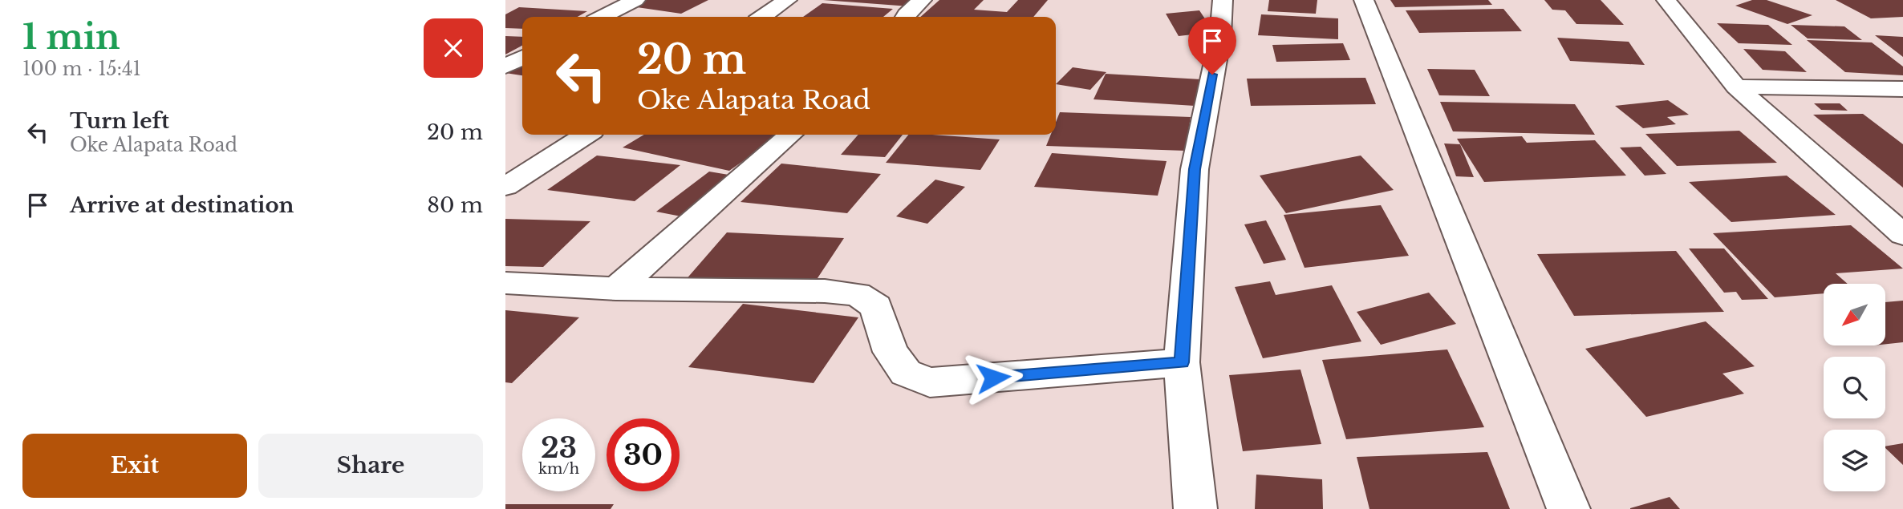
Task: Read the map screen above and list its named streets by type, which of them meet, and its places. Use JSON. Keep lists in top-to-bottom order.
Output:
{
  "north": "bottom left",
  "page": {
    "heading": ["1 min", "100 m · 15:41"],
    "turn": ["20 m", "Oke Alapata Road"],
    "list": [
      {
        "name": "Turn left",
        "note": "Oke Alapata Road",
        "value": "20 m"
      },
      {
        "name": "Arrive at destination",
        "value": "80 m"
      }
    ],
    "speed": "23 km/h",
    "limit": "30",
    "buttons": ["Exit", "Share"]
  }
}
